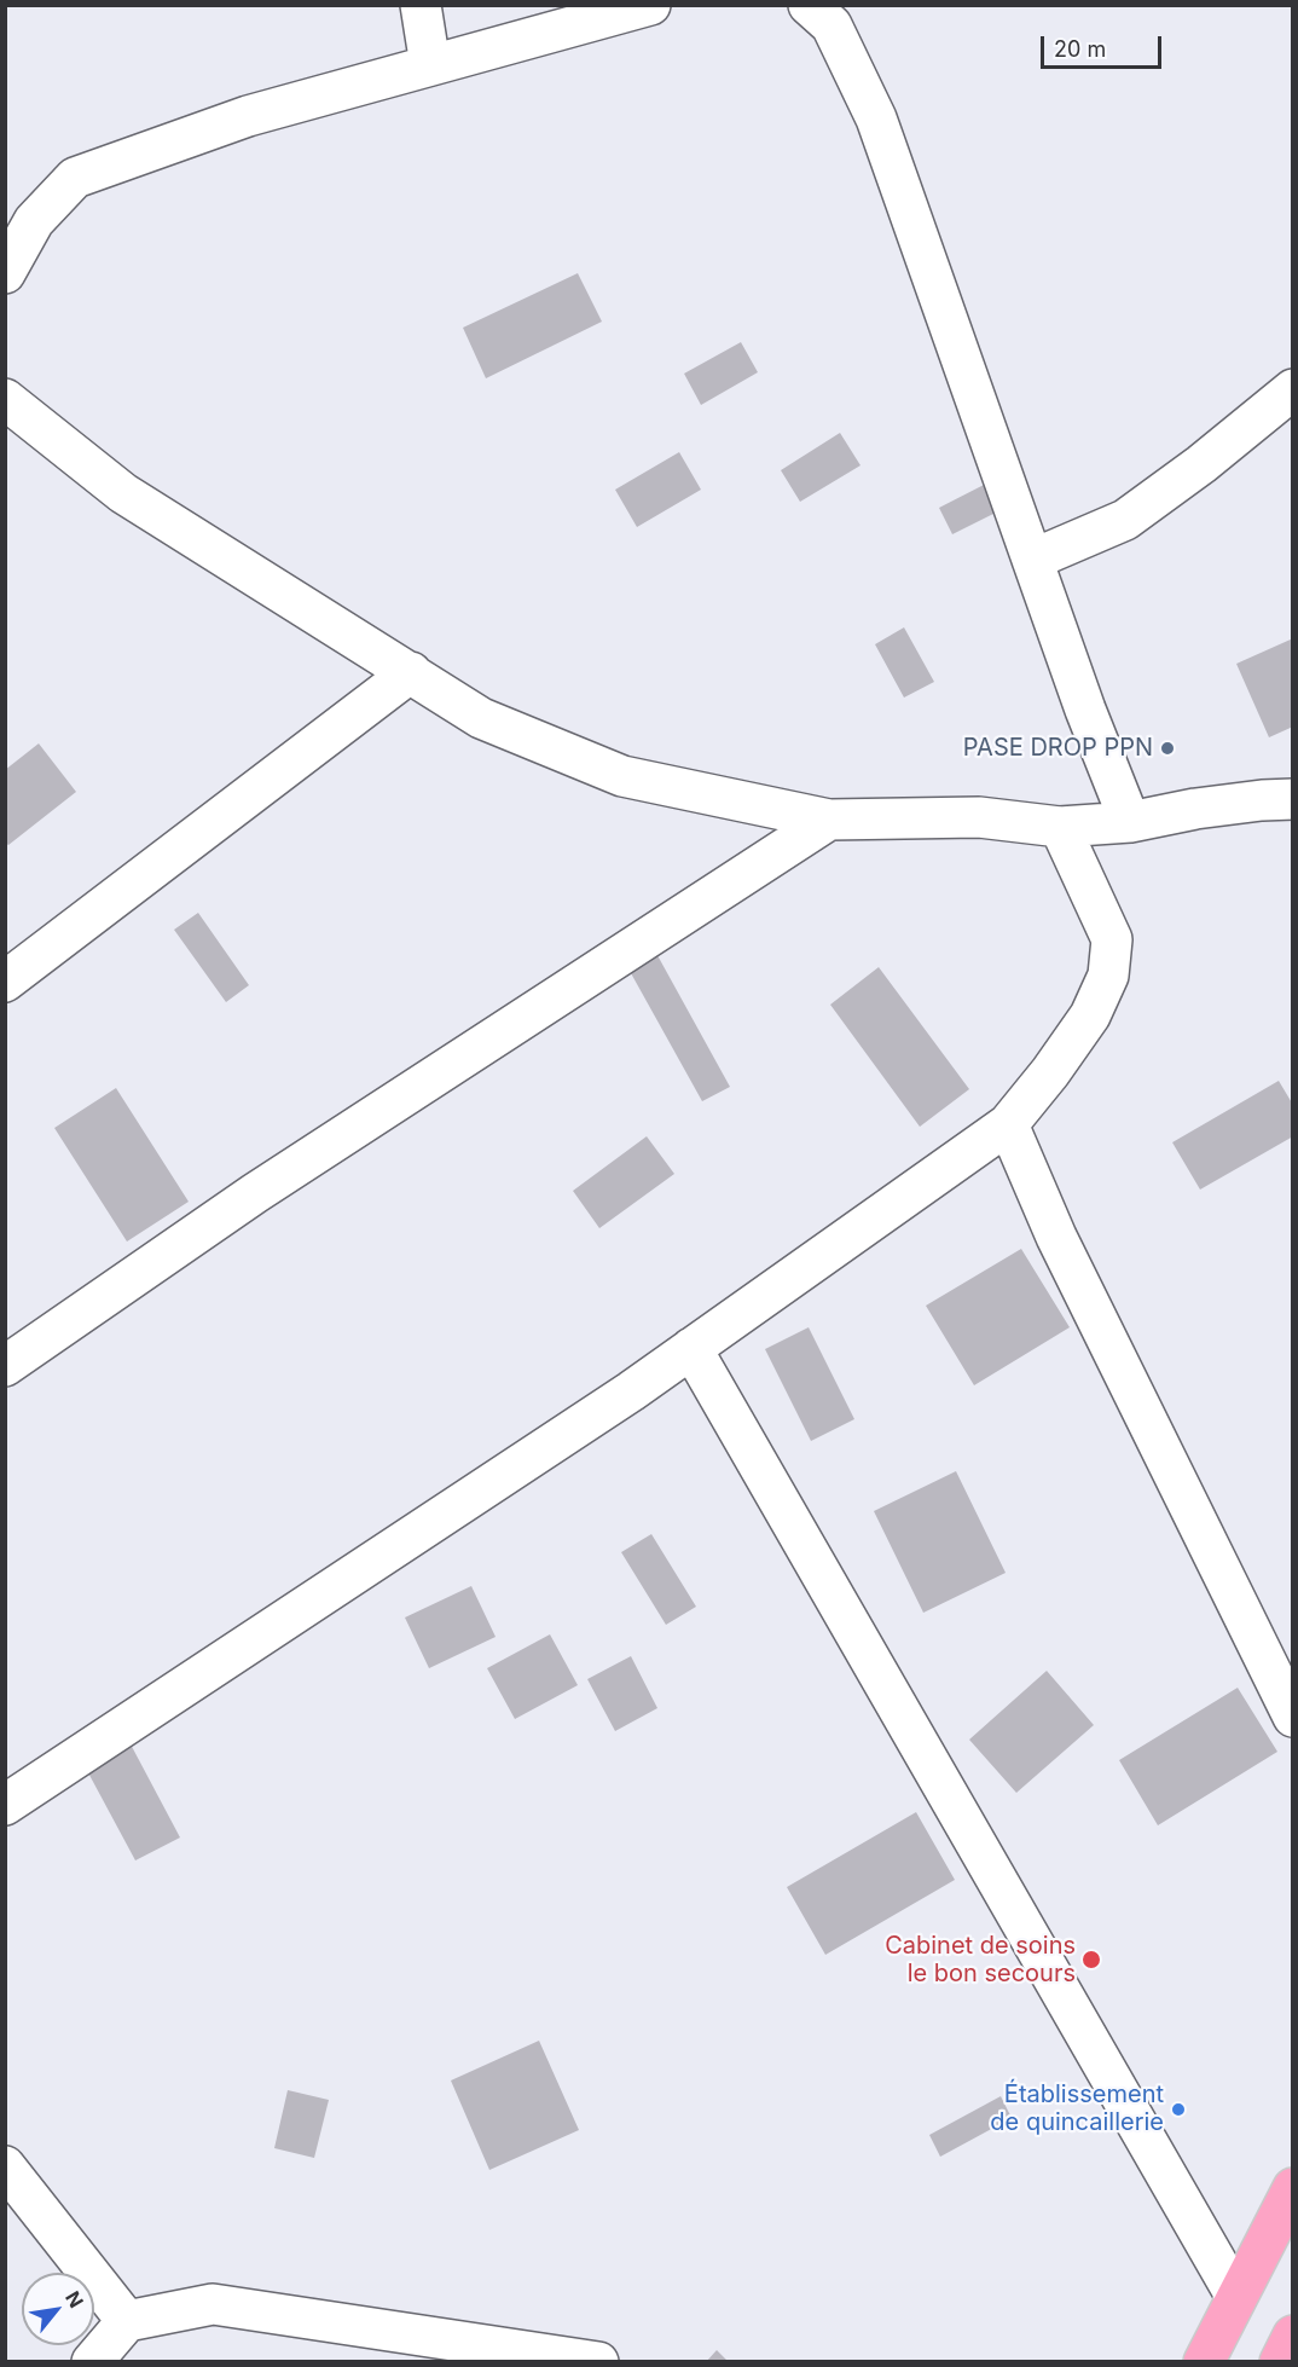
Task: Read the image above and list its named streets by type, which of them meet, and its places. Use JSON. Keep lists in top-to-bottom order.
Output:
{
  "places": ["PASE DROP PPN", "Cabinet de soins le bon secours", "Établissement de quincaillerie"],
  "scale_bar": "20 m",
  "north": "top right"
}
